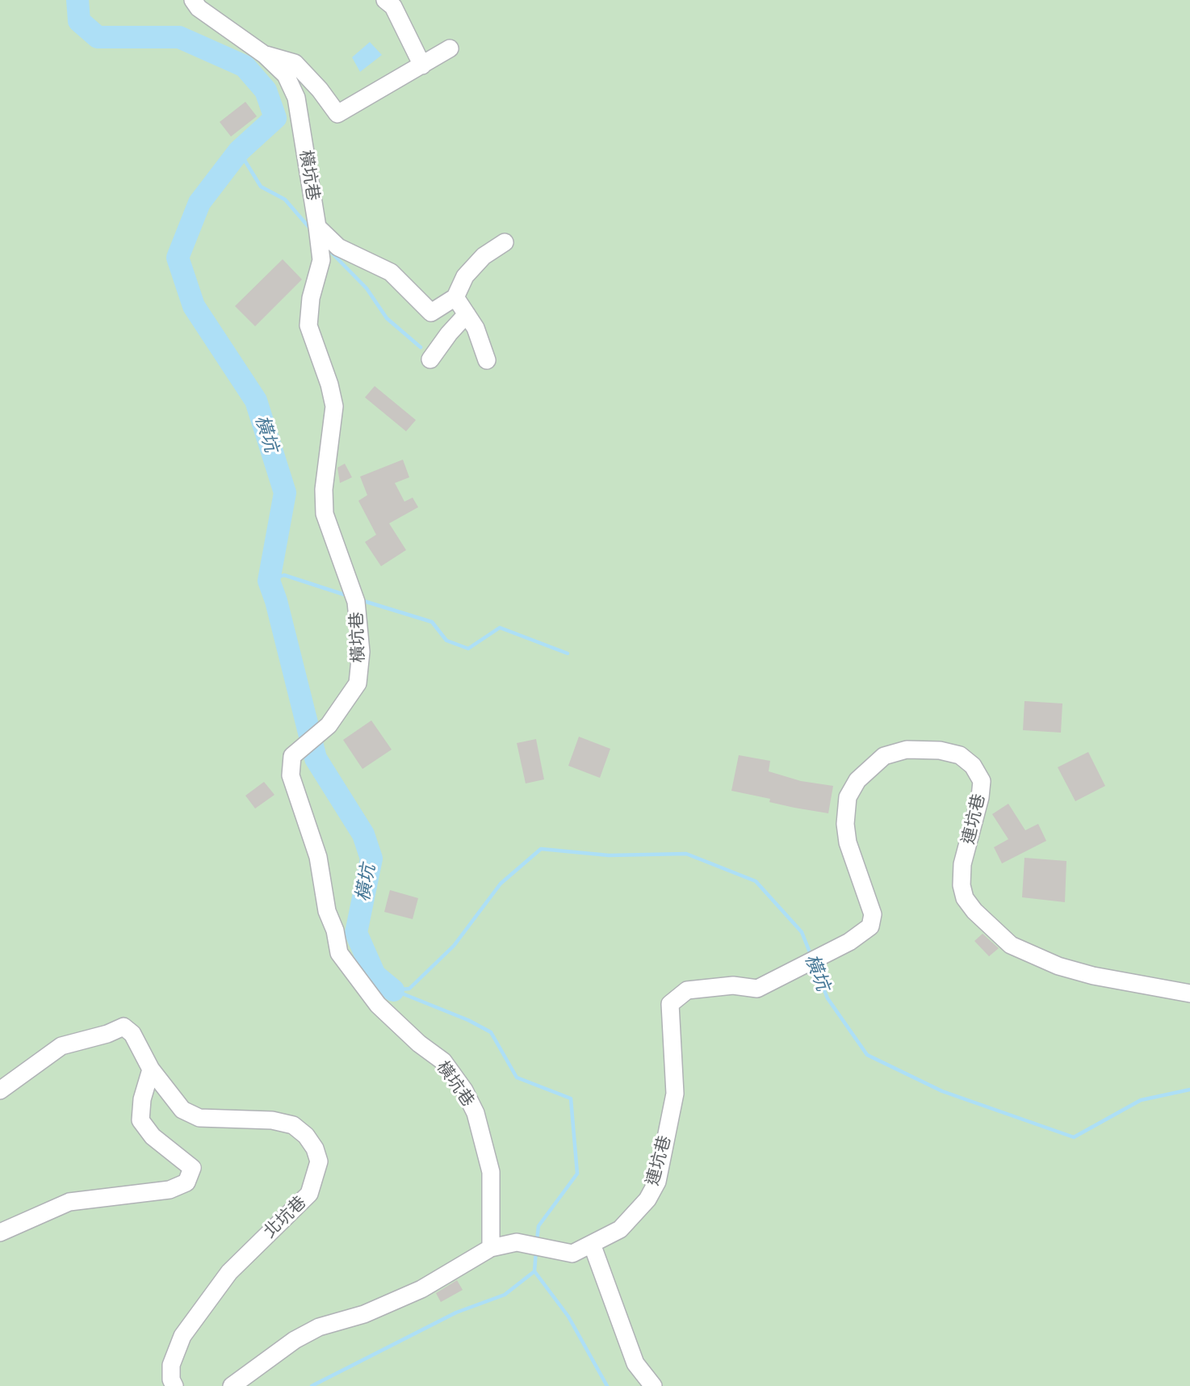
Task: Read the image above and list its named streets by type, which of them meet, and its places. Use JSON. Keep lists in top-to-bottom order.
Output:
{
  "streets": {
    "street": ["橫坑巷", "連坑巷", "北坑巷"]
  },
  "crossings": [
    ["橫坑巷", "連坑巷"]
  ],
  "water": ["橫坑"]
}
